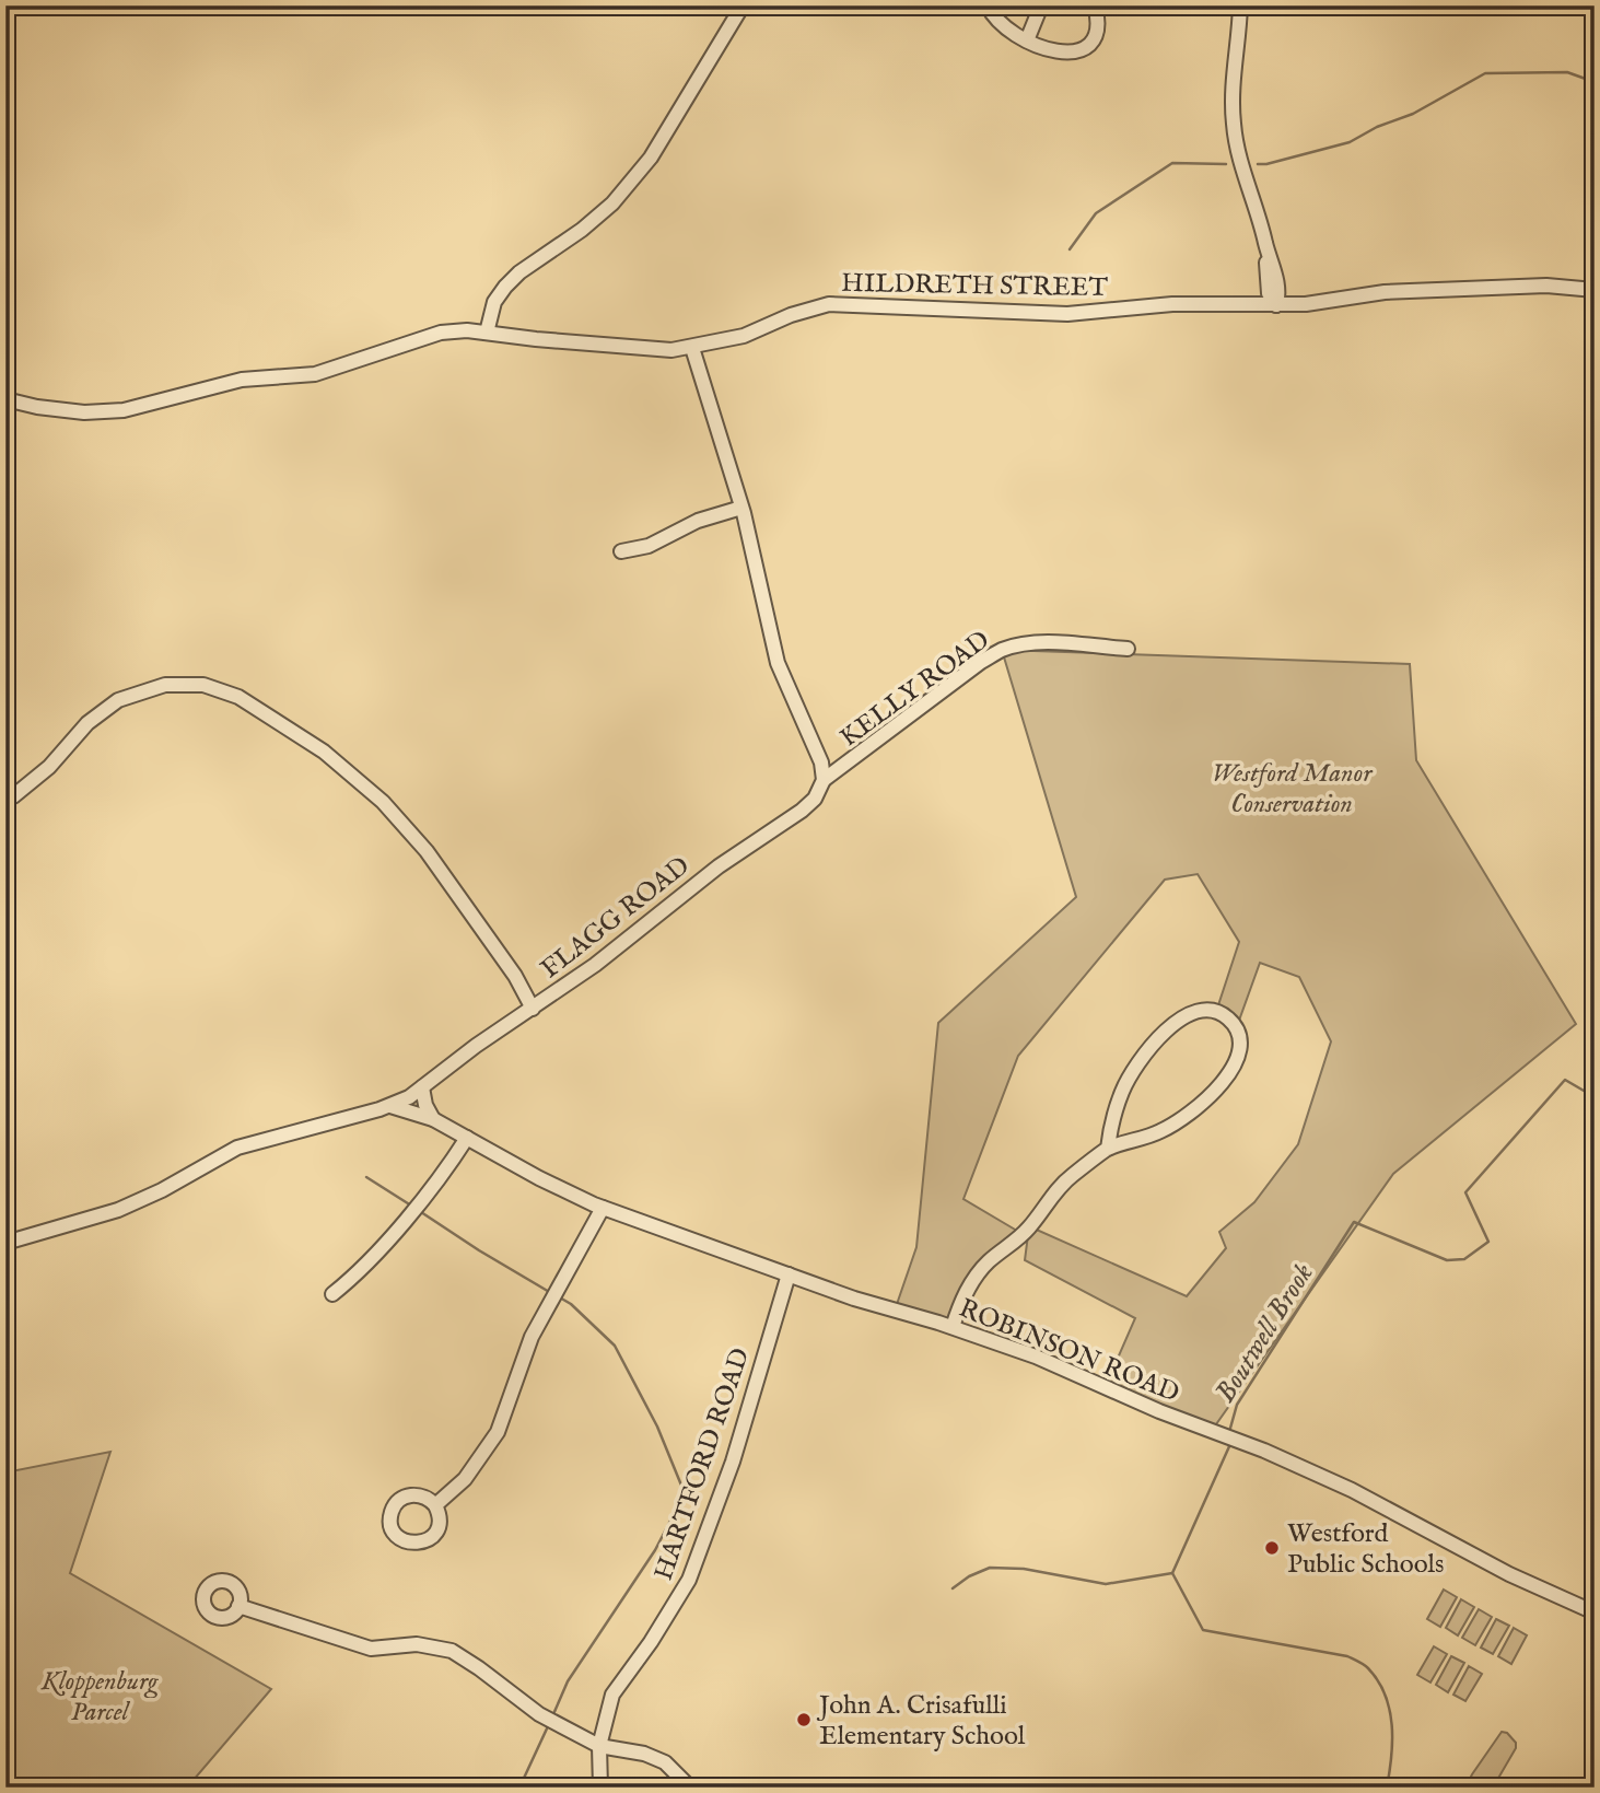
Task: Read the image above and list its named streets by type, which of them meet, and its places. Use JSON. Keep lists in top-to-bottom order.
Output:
{
  "streets": {
    "street": [
      "HILDRETH STREET",
      "KELLY ROAD",
      "FLAGG ROAD",
      "ROBINSON ROAD",
      "HARTFORD ROAD"
    ]
  },
  "crossings": [
    ["KELLY ROAD", "FLAGG ROAD"],
    ["FLAGG ROAD", "ROBINSON ROAD"],
    ["ROBINSON ROAD", "HARTFORD ROAD"]
  ],
  "water": ["Boutwell Brook"],
  "parks": ["Westford Manor Conservation", "Kloppenburg Parcel"],
  "places": ["Westford Public Schools", "John A. Crisafulli Elementary School"]
}
